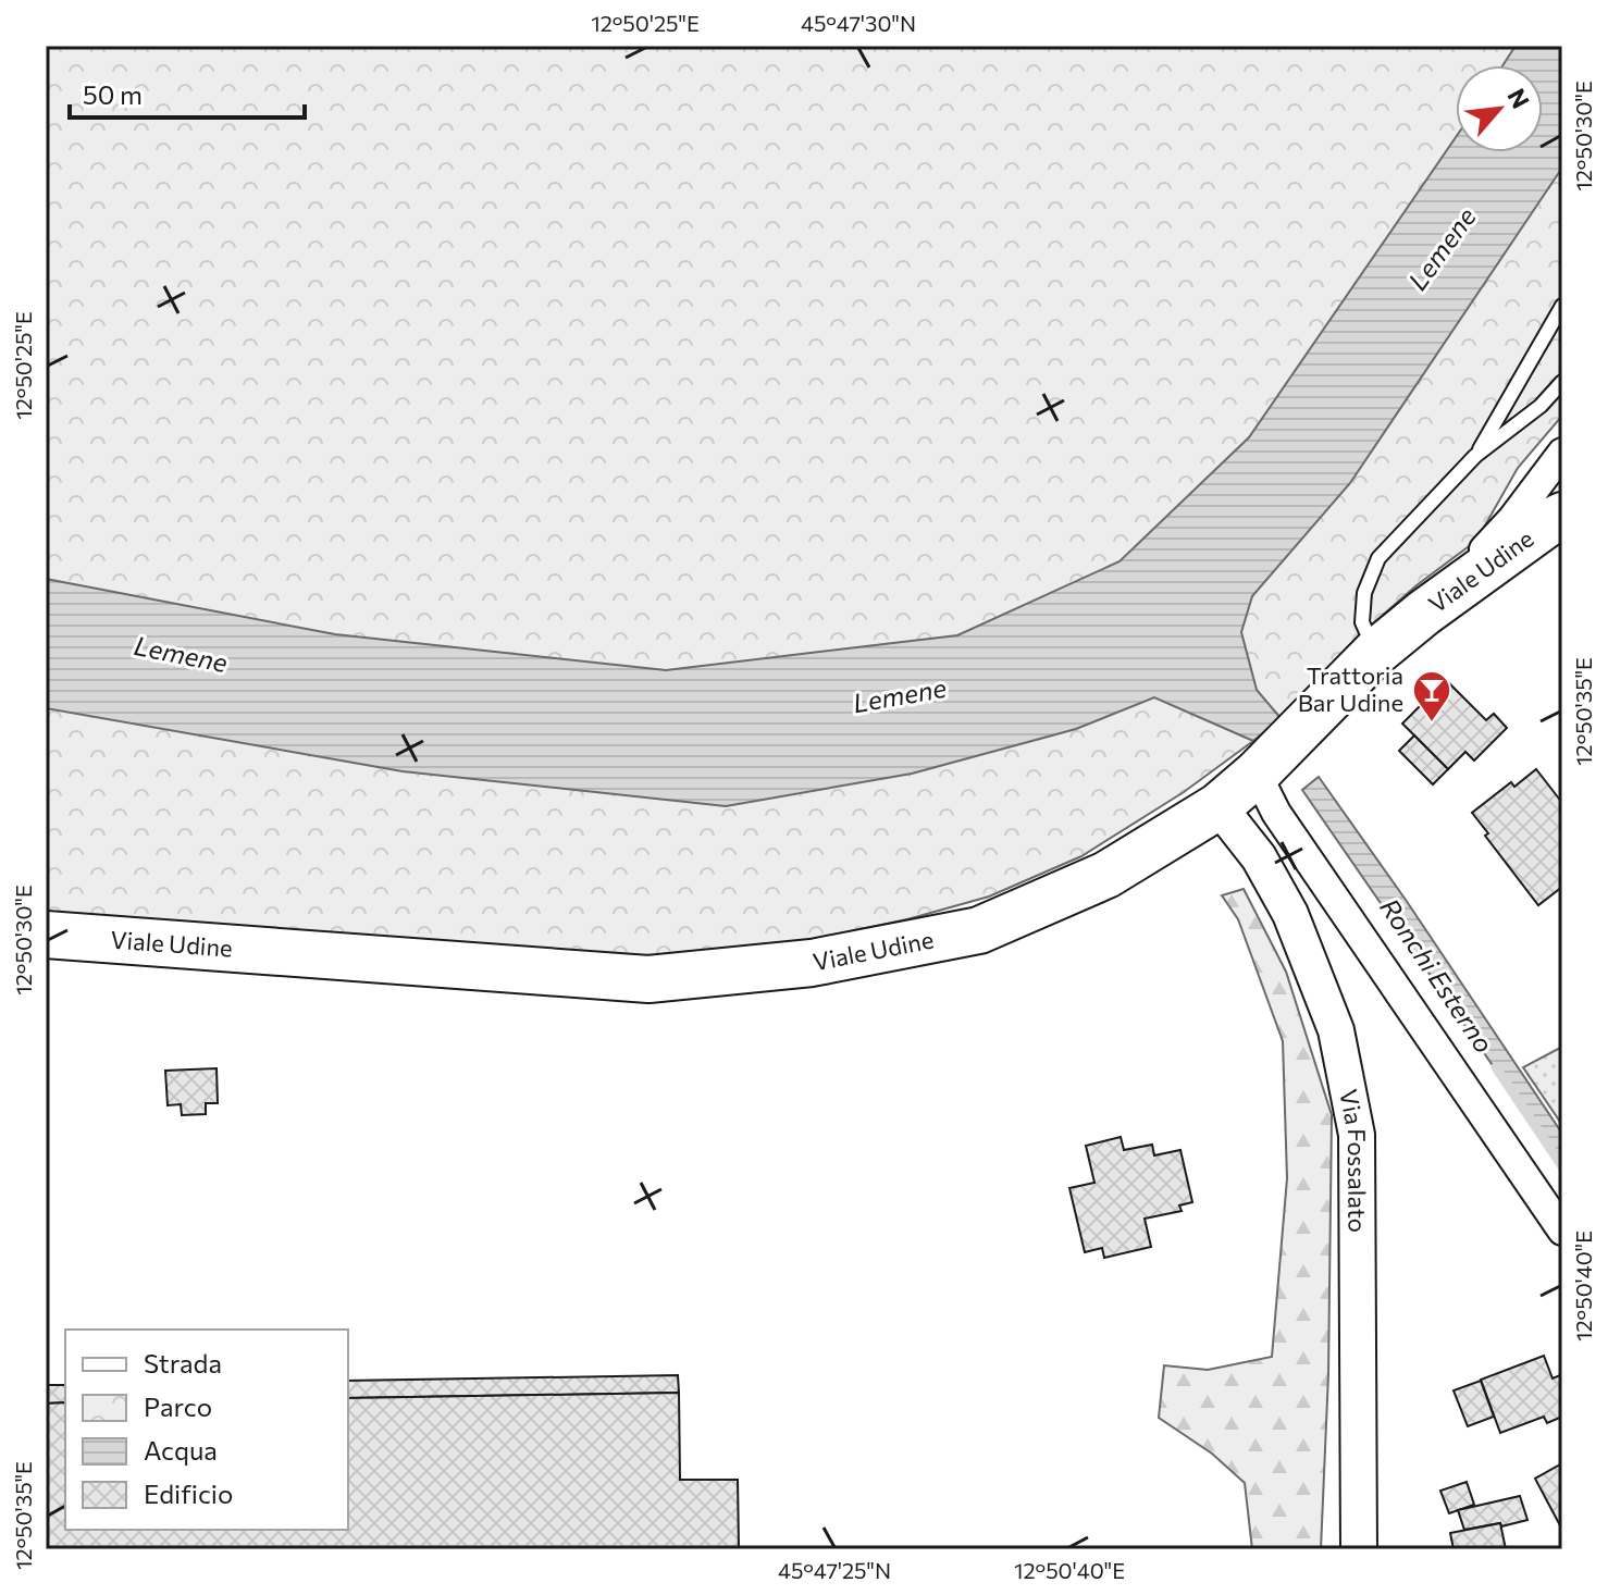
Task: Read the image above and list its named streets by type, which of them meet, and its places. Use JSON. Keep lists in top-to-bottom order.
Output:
{
  "streets": {
    "main road": ["Viale Udine"],
    "street": ["Via Fossalato"]
  },
  "crossings": [
    ["Viale Udine", "Via Fossalato"]
  ],
  "water": ["Lemene", "Ronchi Esterno"],
  "places": {
    "bar": ["Trattoria Bar Udine"]
  },
  "legend": [
    "Strada",
    "Parco",
    "Acqua",
    "Edificio"
  ],
  "scale_bar": "50 m",
  "north": "top right",
  "coordinates": [
    "12°50'25\"E",
    "45°47'30\"N",
    "12°50'30\"E",
    "12°50'35\"E",
    "12°50'40\"E",
    "45°47'25\"N"
  ]
}
